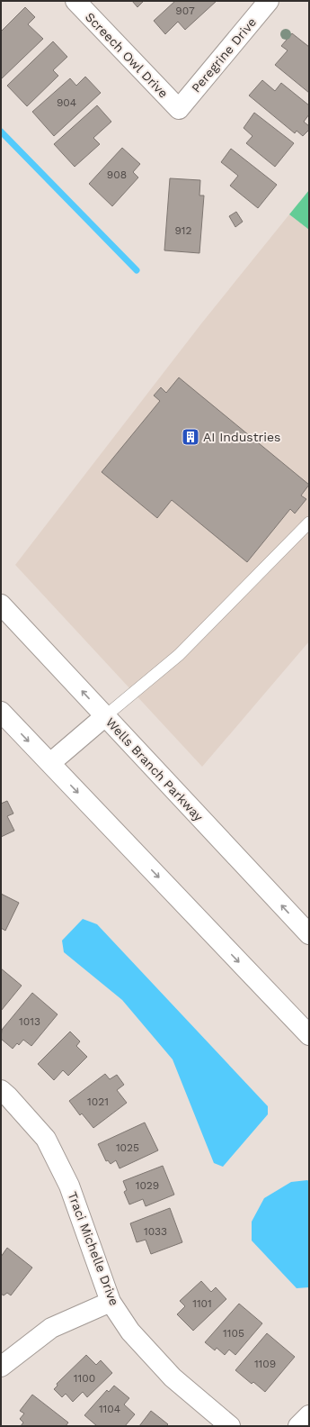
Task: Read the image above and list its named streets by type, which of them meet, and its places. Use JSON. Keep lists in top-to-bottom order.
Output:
{
  "streets": {
    "main road": [
      "Screech Owl Drive",
      "Peregrine Drive",
      "Wells Branch Parkway",
      "Traci Michelle Drive"
    ]
  },
  "crossings": [
    ["Screech Owl Drive", "Peregrine Drive"]
  ],
  "places": {
    "building": ["AI Industries"]
  },
  "house_numbers": [
    "907",
    "904",
    "908",
    "912",
    "1013",
    "1021",
    "1025",
    "1029",
    "1033",
    "1101",
    "1105",
    "1109",
    "1100",
    "1104"
  ]
}
